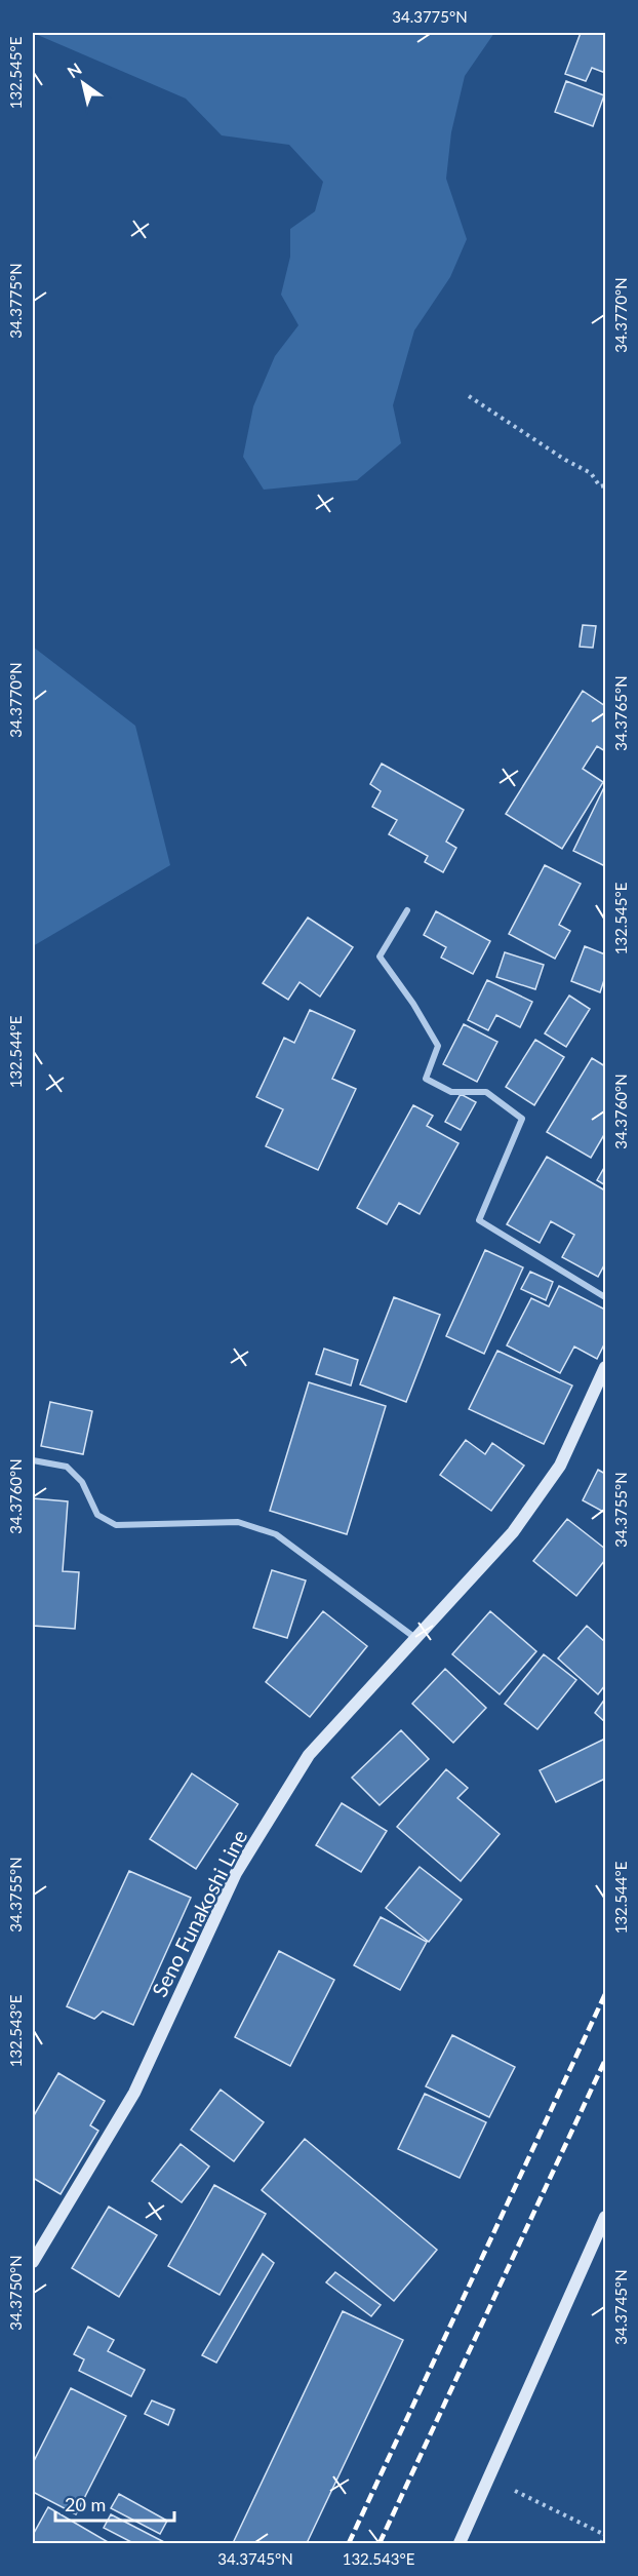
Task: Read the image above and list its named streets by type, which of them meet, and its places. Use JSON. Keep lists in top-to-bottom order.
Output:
{
  "streets": {
    "main road": ["Seno Funakoshi Line"]
  },
  "scale_bar": "20 m",
  "north": "top left",
  "coordinates": [
    "34.3775°N",
    "132.545°E",
    "34.3770°N",
    "34.3765°N",
    "132.544°E",
    "34.3760°N",
    "34.3755°N",
    "132.543°E",
    "34.3750°N",
    "34.3745°N"
  ]
}
